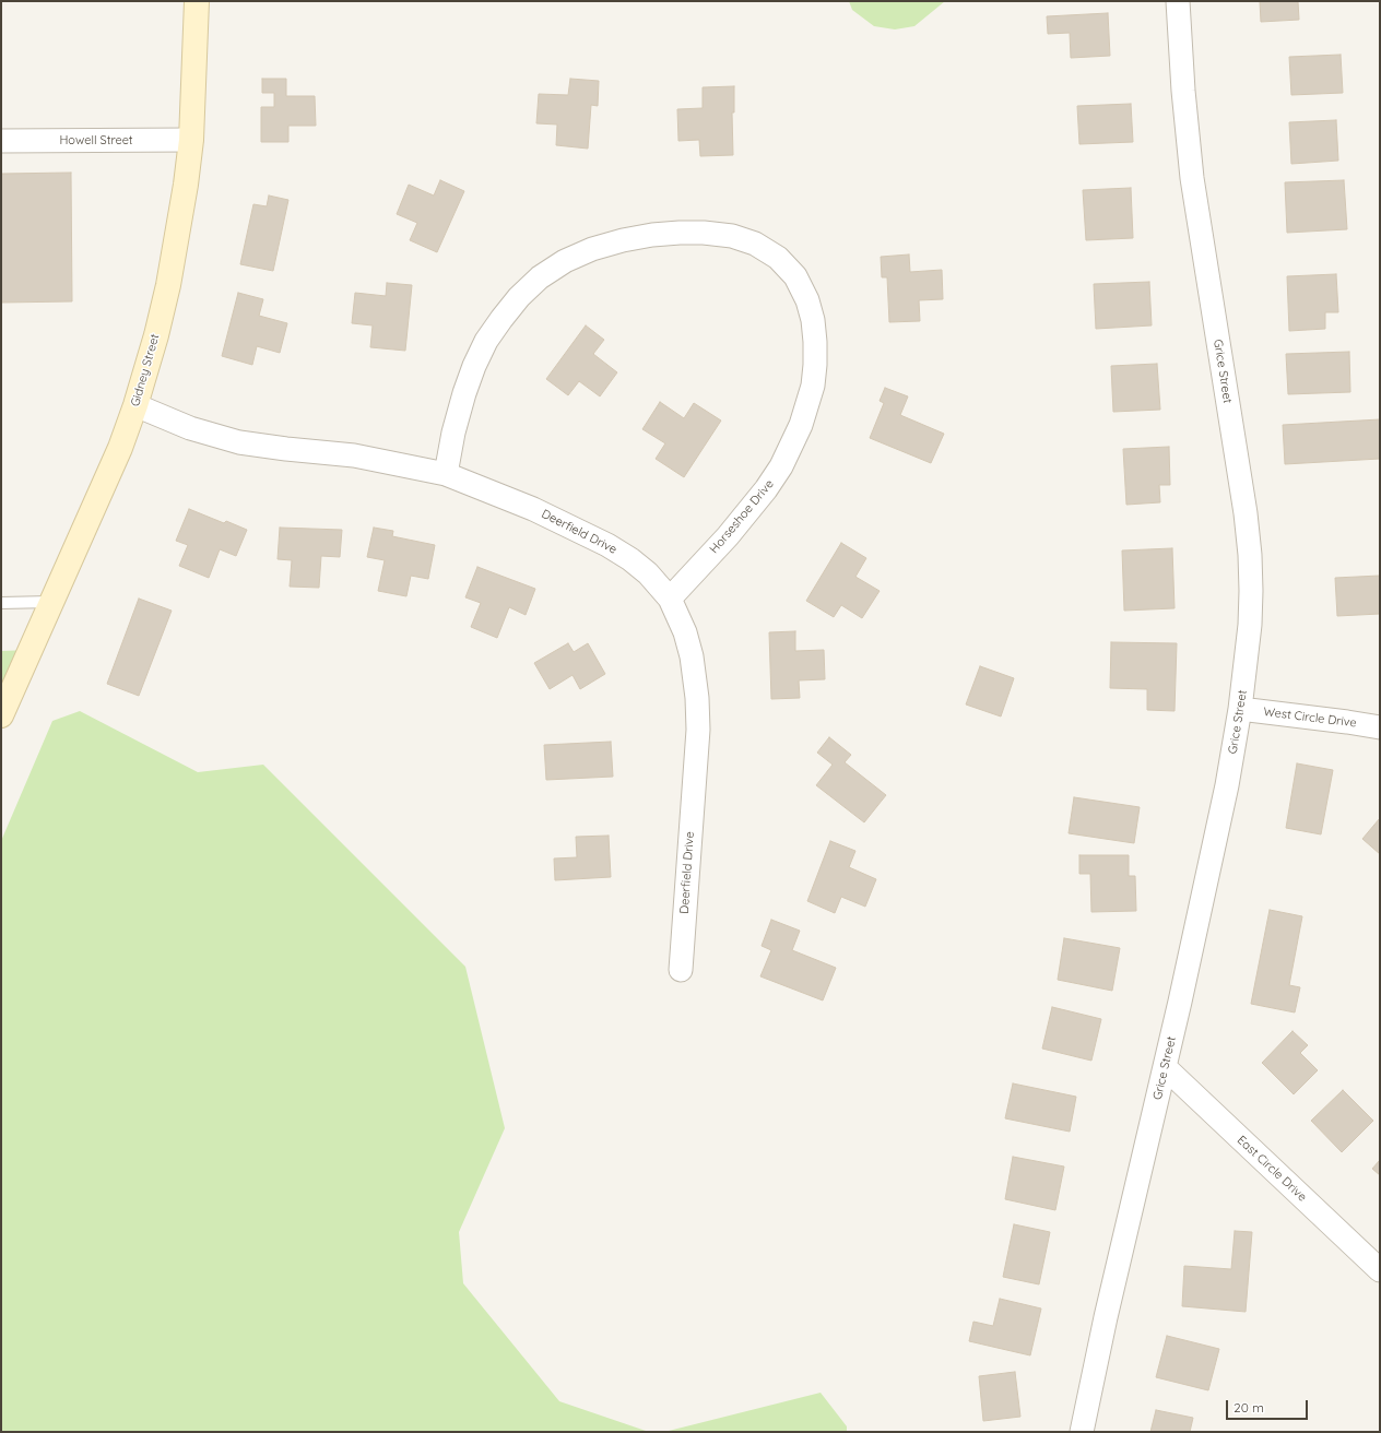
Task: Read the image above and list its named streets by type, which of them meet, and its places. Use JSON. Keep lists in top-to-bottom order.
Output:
{
  "streets": {
    "street": [
      "Howell Street",
      "Gidney Street",
      "Grice Street",
      "Horseshoe Drive",
      "Deerfield Drive",
      "West Circle Drive",
      "East Circle Drive"
    ]
  },
  "crossings": [
    ["Howell Street", "Gidney Street"],
    ["Gidney Street", "Deerfield Drive"],
    ["Grice Street", "West Circle Drive"],
    ["Grice Street", "East Circle Drive"],
    ["Horseshoe Drive", "Deerfield Drive"]
  ],
  "scale_bar": "20 m"
}
